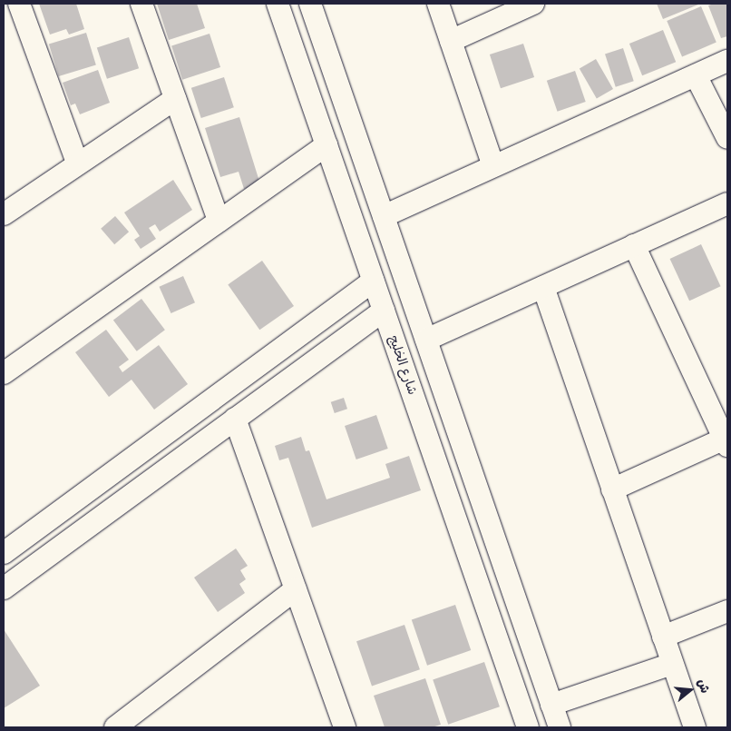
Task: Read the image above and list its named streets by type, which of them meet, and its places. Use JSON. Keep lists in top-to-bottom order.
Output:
{
  "streets": {
    "street": ["شارع الخليج"]
  },
  "north": "right"
}
